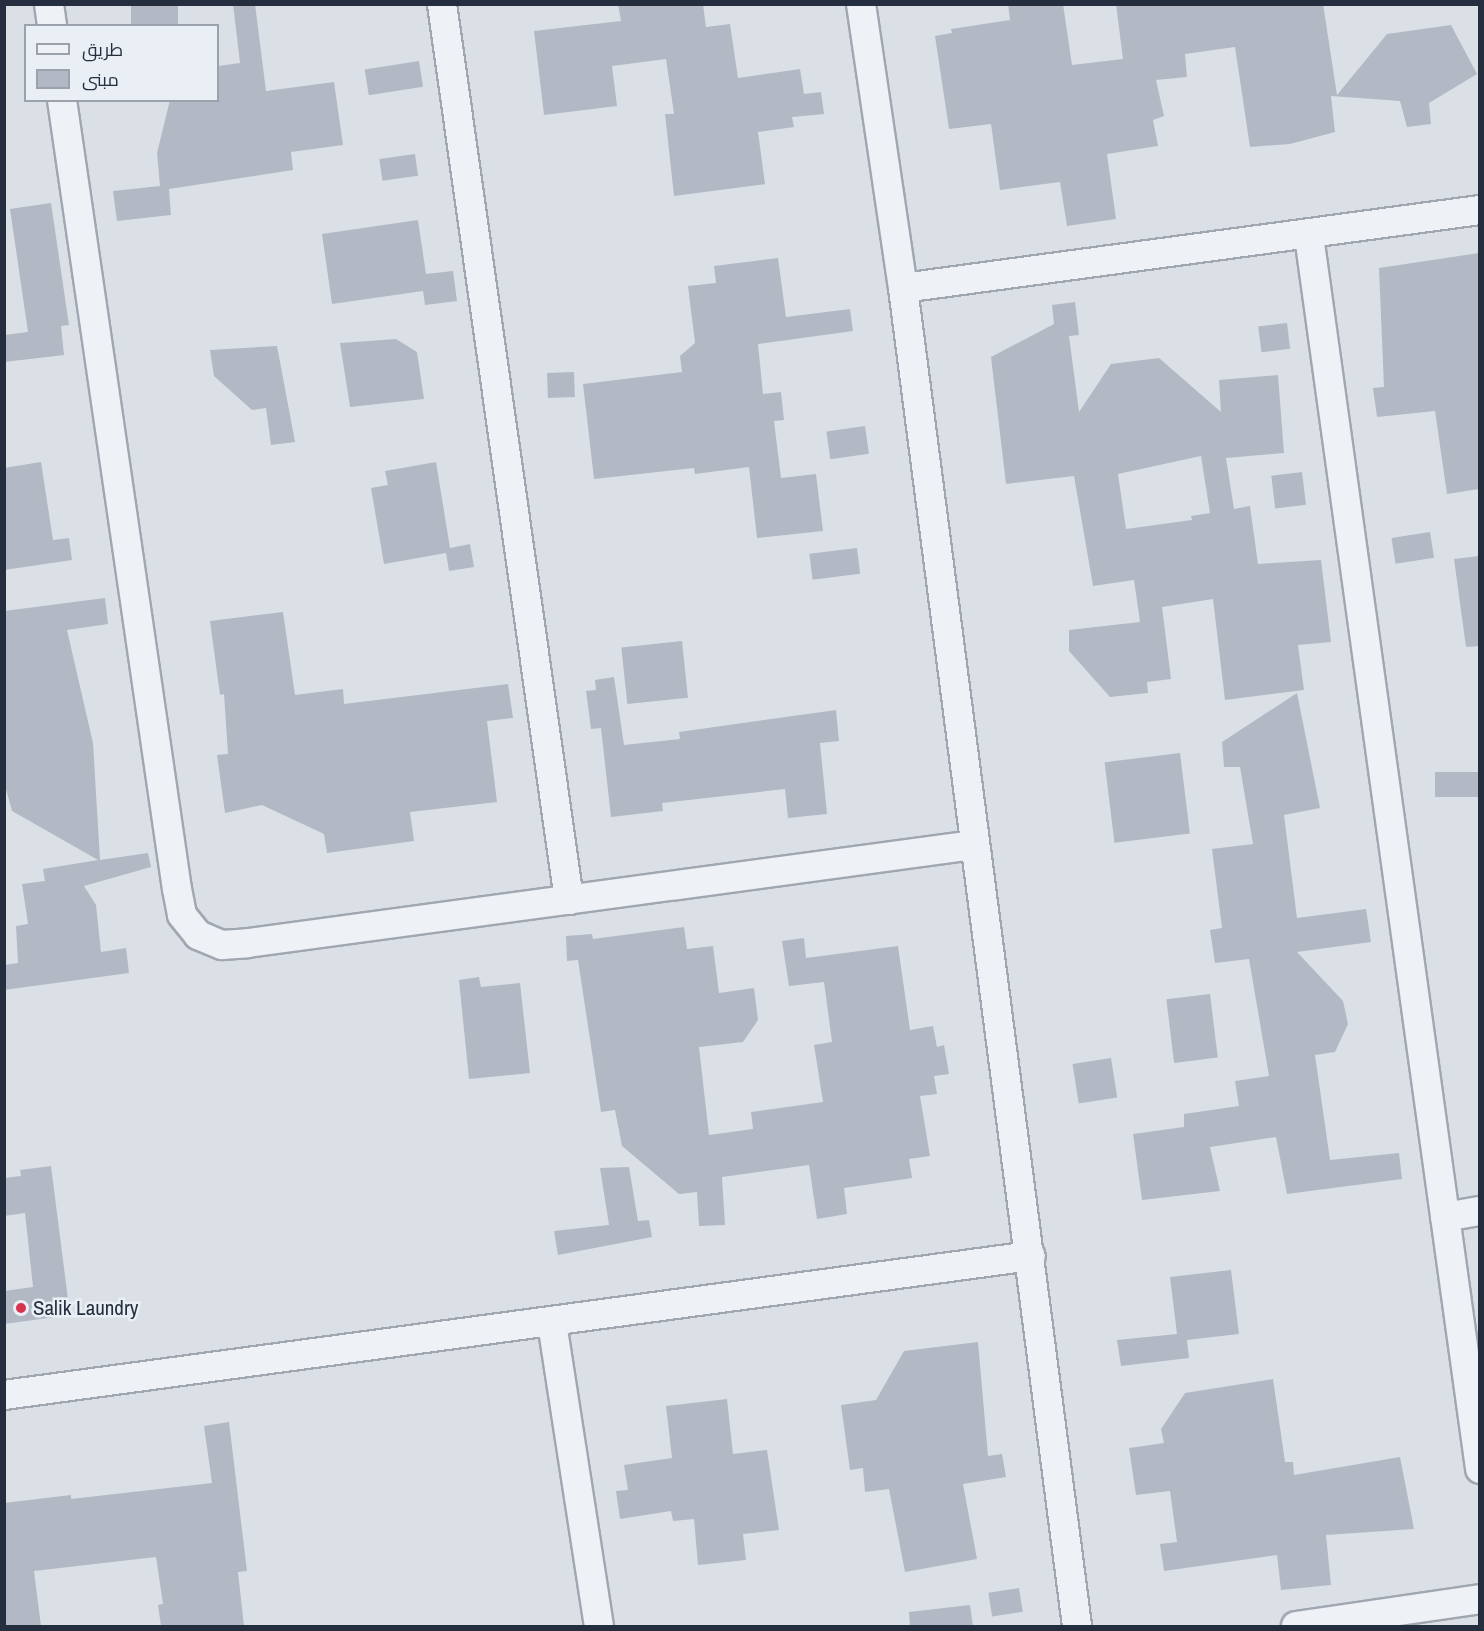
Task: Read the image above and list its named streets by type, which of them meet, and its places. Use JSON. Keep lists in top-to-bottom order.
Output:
{
  "places": ["Salik Laundry"],
  "legend": ["طريق", "مبنى"]
}
